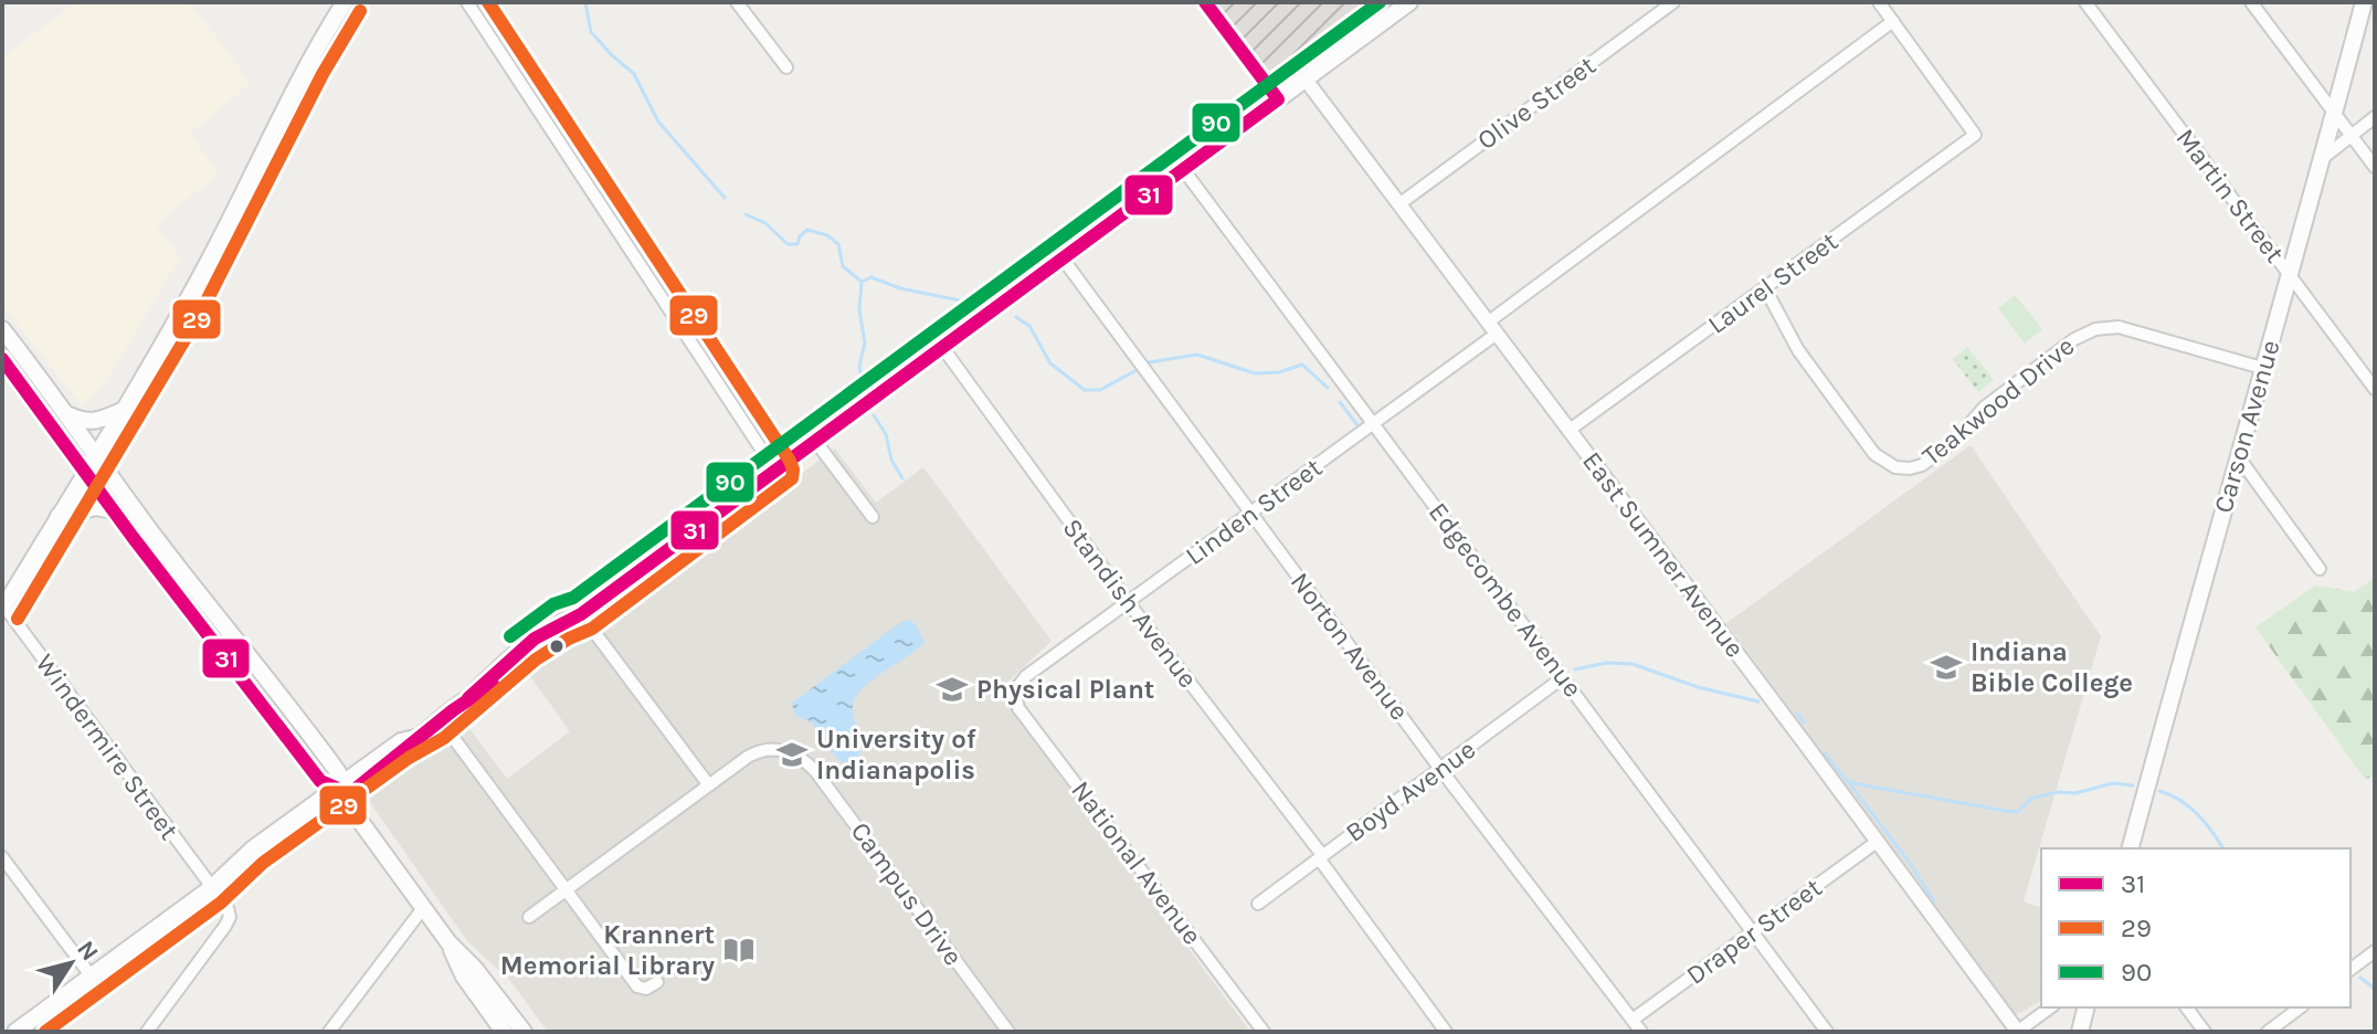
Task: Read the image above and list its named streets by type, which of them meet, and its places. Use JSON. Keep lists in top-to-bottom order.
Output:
{
  "streets": {
    "main road": ["Carson Avenue"],
    "street": [
      "Olive Street",
      "Martin Street",
      "Laurel Street",
      "Teakwood Drive",
      "Linden Street",
      "East Sumner Avenue",
      "Edgecombe Avenue",
      "Standish Avenue",
      "Norton Avenue",
      "Windermire Street",
      "Boyd Avenue",
      "National Avenue",
      "Campus Drive",
      "Draper Street"
    ]
  },
  "crossings": [
    ["Olive Street", "East Sumner Avenue"],
    ["Martin Street", "Carson Avenue"],
    ["Laurel Street", "Teakwood Drive"],
    ["Laurel Street", "Linden Street"],
    ["Laurel Street", "East Sumner Avenue"],
    ["Teakwood Drive", "Carson Avenue"],
    ["Linden Street", "East Sumner Avenue"],
    ["Linden Street", "Edgecombe Avenue"],
    ["Linden Street", "Standish Avenue"],
    ["Linden Street", "Norton Avenue"],
    ["Linden Street", "National Avenue"],
    ["East Sumner Avenue", "Draper Street"],
    ["Edgecombe Avenue", "Boyd Avenue"],
    ["Edgecombe Avenue", "Draper Street"],
    ["Standish Avenue", "Boyd Avenue"],
    ["Norton Avenue", "Boyd Avenue"],
    ["Norton Avenue", "Draper Street"]
  ],
  "places": {
    "school or university": ["Indiana Bible College", "Physical Plant", "University of Indianapolis"],
    "library": ["Krannert Memorial Library"]
  },
  "lines": ["transit line 31", "transit line 29", "transit line 90"],
  "legend": ["31", "29", "90"],
  "north": "top right"
}
